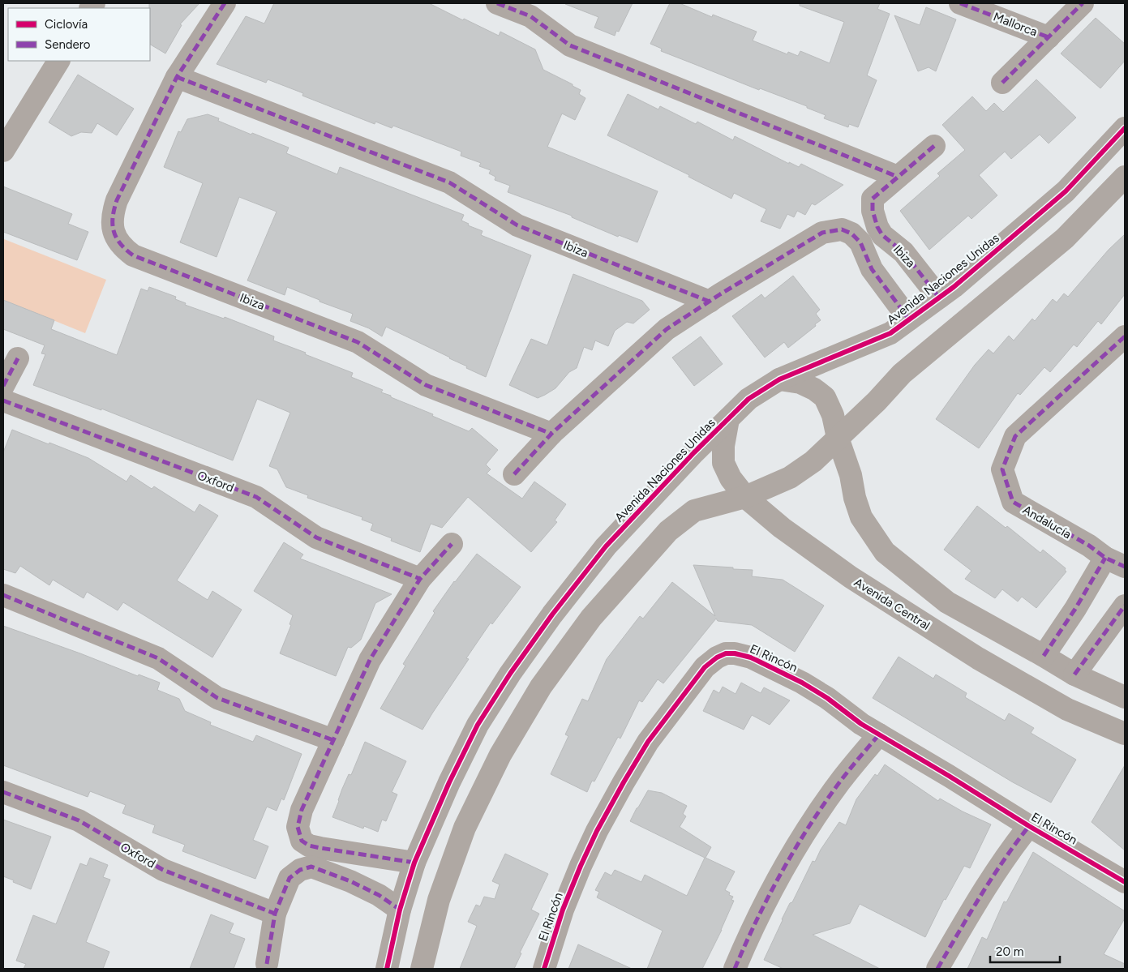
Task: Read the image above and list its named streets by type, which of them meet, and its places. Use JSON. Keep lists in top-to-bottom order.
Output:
{
  "streets": {
    "street": [
      "Mallorca",
      "Ibiza",
      "Avenida Naciones Unidas",
      "Oxford",
      "Andalucía",
      "Avenida Central",
      "El Rincón"
    ]
  },
  "crossings": [
    ["Ibiza", "Avenida Naciones Unidas"],
    ["Avenida Naciones Unidas", "Avenida Central"]
  ],
  "legend": ["Ciclovía", "Sendero"],
  "scale_bar": "20 m"
}
